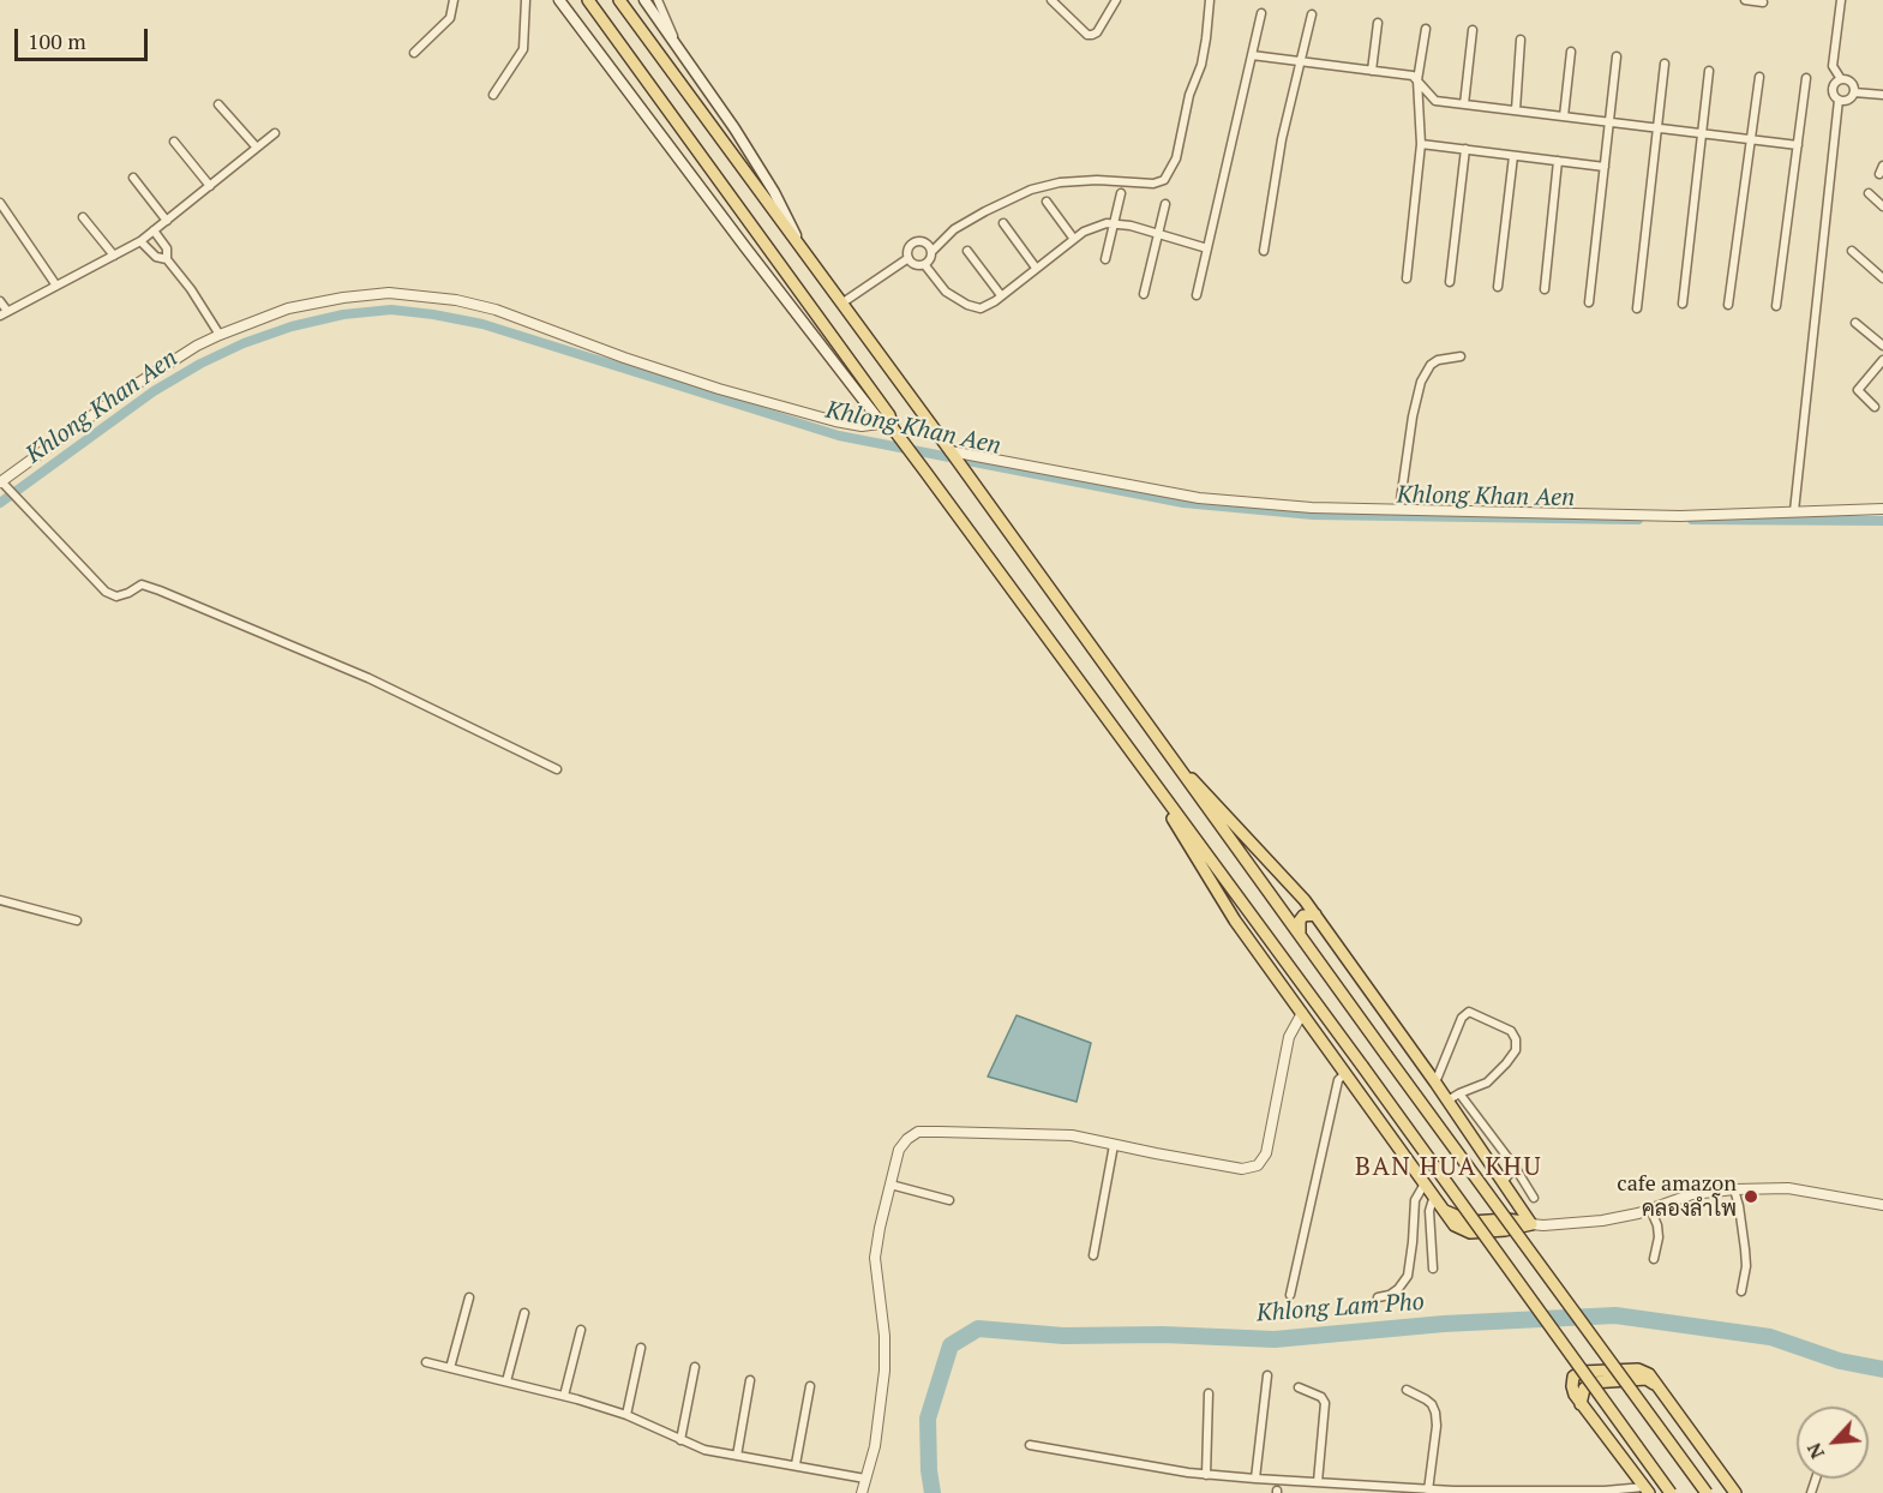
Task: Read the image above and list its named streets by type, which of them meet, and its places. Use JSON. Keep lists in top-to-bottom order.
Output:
{
  "districts": ["BAN HUA KHU"],
  "water": ["Khlong Khan Aen", "Khlong Lam Pho"],
  "places": ["cafe amazon คลองลำโพ"],
  "scale_bar": "100 m",
  "north": "bottom left"
}
